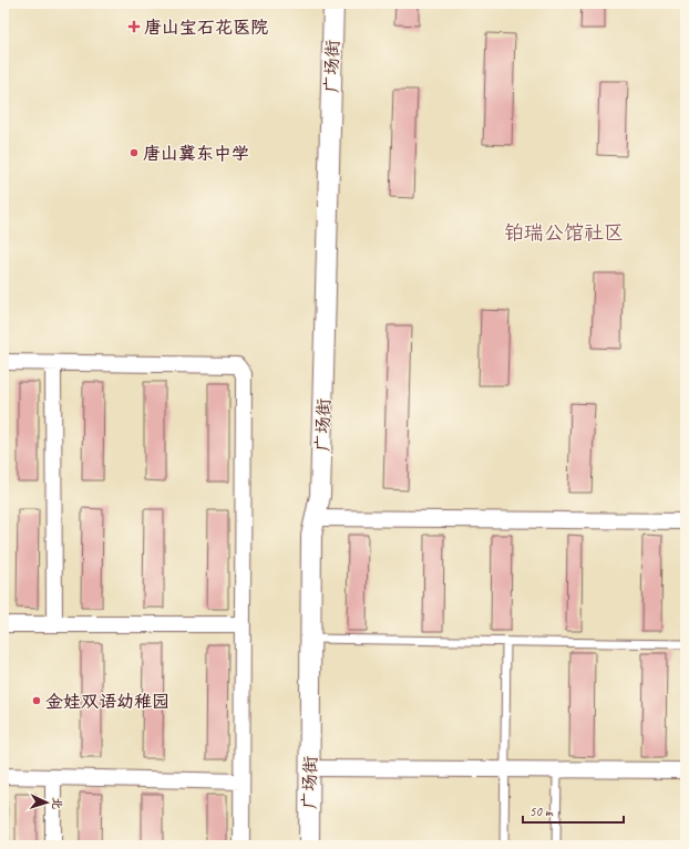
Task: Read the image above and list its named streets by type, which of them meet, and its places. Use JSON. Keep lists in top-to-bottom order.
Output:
{
  "streets": {
    "street": ["广场街"]
  },
  "districts": ["铂瑞公馆社区"],
  "places": {
    "health": ["唐山宝石花医院"],
    "other": ["唐山冀东中学", "金娃双语幼稚园"]
  },
  "scale_bar": "50 m",
  "north": "right"
}
